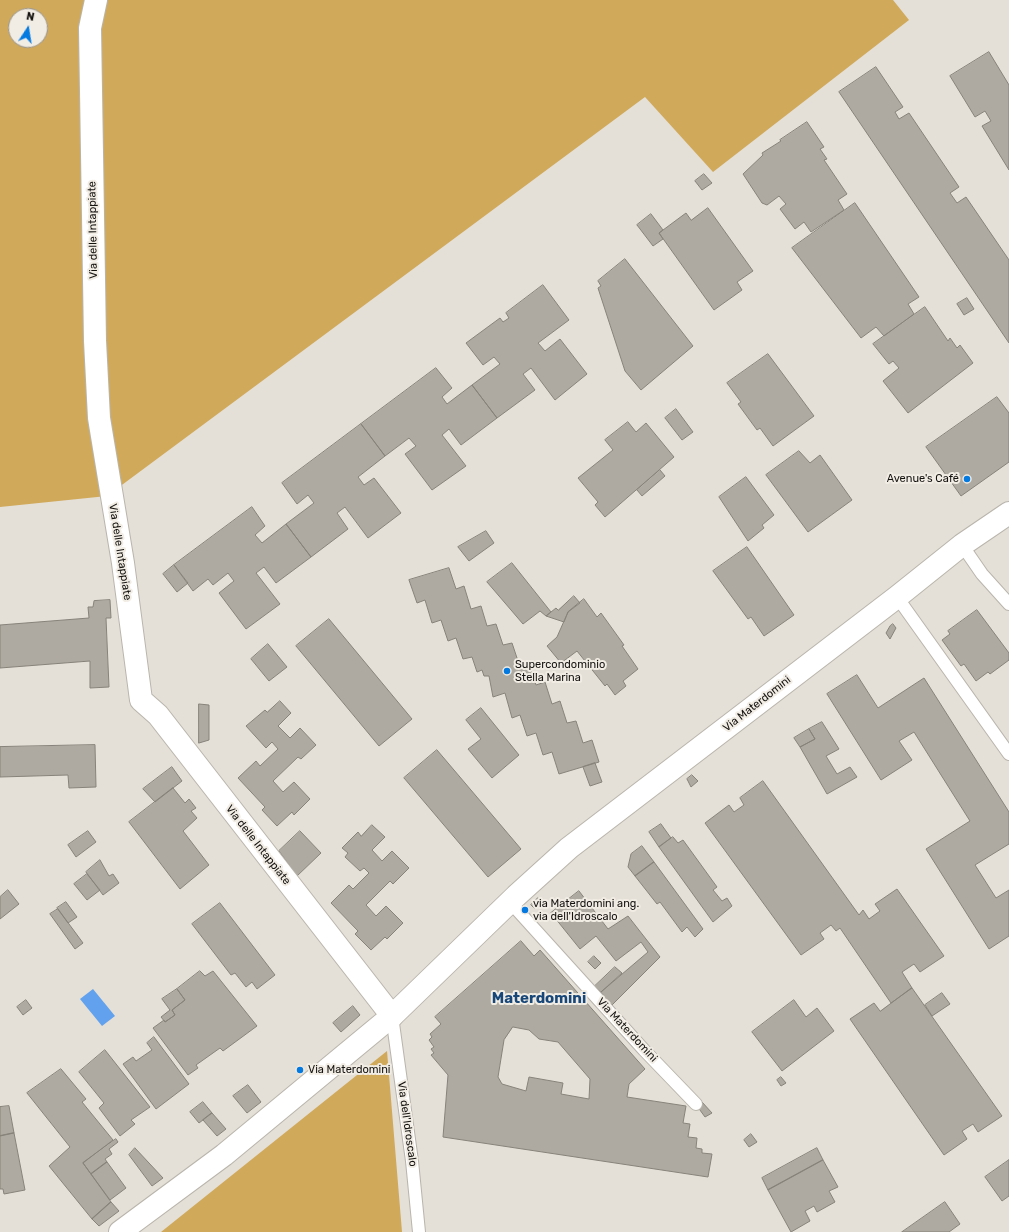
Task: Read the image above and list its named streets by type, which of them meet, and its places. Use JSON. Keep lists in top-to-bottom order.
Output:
{
  "streets": {
    "street": ["Via delle Intappiate", "Via Materdomini"],
    "lane": ["Via dell'Idroscalo"]
  },
  "crossings": [
    ["Via delle Intappiate", "Via Materdomini"],
    ["Via delle Intappiate", "Via dell'Idroscalo"],
    ["Via Materdomini", "Via dell'Idroscalo"]
  ],
  "districts": ["Materdomini"],
  "places": [
    "Avenue's Café",
    "Supercondominio Stella Marina",
    "via Materdomini ang. via dell'Idroscalo",
    "Via Materdomini"
  ],
  "north": "top"
}
